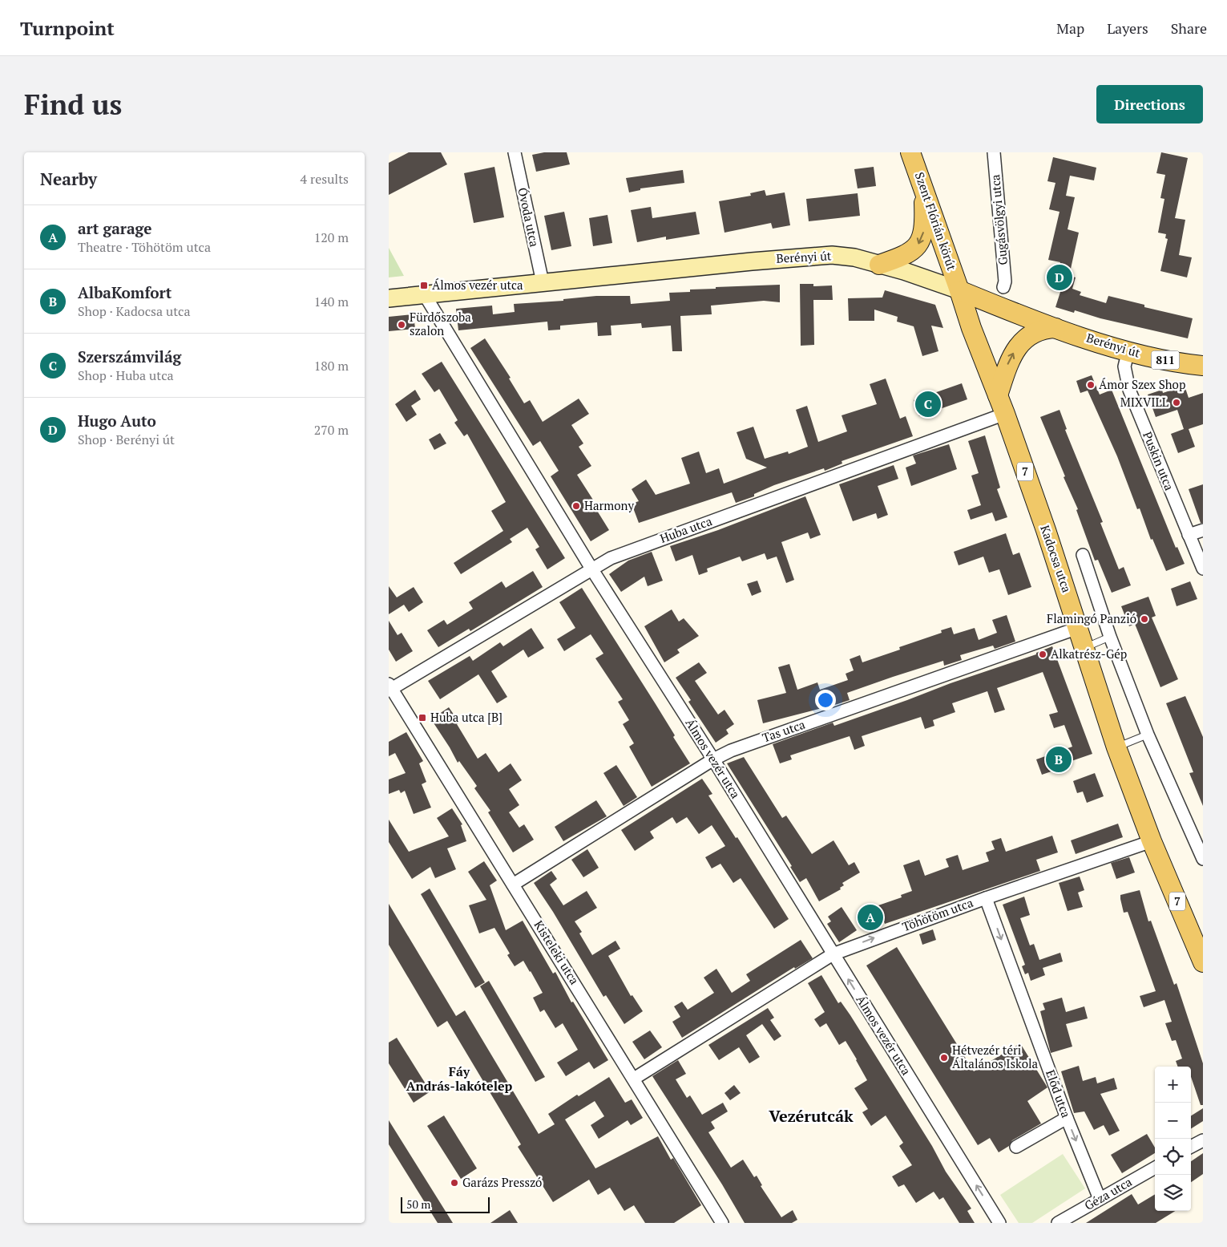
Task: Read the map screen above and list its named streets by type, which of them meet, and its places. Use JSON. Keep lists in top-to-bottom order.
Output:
{
  "streets": {
    "main road": [
      "Szent Flórián körút",
      "Berényi út",
      "811",
      "7",
      "Kadocsa utca"
    ],
    "street": [
      "Óvoda utca",
      "Gugásvölgyi utca",
      "Puskin utca",
      "Huba utca",
      "Tas utca",
      "Álmos vezér utca",
      "Töhötöm utca",
      "Kisteleki utca",
      "Előd utca",
      "Géza utca"
    ]
  },
  "crossings": [
    ["Óvoda utca", "Berényi út"],
    ["Szent Flórián körút", "Berényi út"],
    ["Szent Flórián körút", "Kadocsa utca"],
    ["Berényi út", "Puskin utca"],
    ["Berényi út", "Kadocsa utca"],
    ["Berényi út", "Álmos vezér utca"],
    ["Huba utca", "Kadocsa utca"],
    ["Huba utca", "Álmos vezér utca"],
    ["Huba utca", "Kisteleki utca"],
    ["Kadocsa utca", "Tas utca"],
    ["Kadocsa utca", "Töhötöm utca"],
    ["Tas utca", "Álmos vezér utca"],
    ["Tas utca", "Kisteleki utca"],
    ["Álmos vezér utca", "Töhötöm utca"],
    ["Töhötöm utca", "Kisteleki utca"],
    ["Töhötöm utca", "Előd utca"],
    ["Előd utca", "Géza utca"]
  ],
  "one_way": ["Előd utca"],
  "districts": ["Fáy András-lakótelep", "Vezérutcák"],
  "places": {
    "transit": ["Álmos vezér utca", "Huba utca [B]"],
    "other": [
      "Fürdőszoba szalon",
      "Ámor Szex Shop",
      "MIXVILL",
      "Harmony",
      "Flamingó Panzió",
      "Alkatrész-Gép",
      "Hétvezér téri Általános Iskola",
      "Garázs Presszó"
    ]
  },
  "scale_bar": "50 m",
  "page": {
    "header": "Turnpoint",
    "nav": ["Map", "Layers", "Share"],
    "buttons": "Directions",
    "title": "Find us",
    "heading": ["Nearby", "4 results"],
    "list": [
      {
        "mark": "A",
        "name": "art garage",
        "note": "Theatre · Töhötöm utca",
        "value": "120 m"
      },
      {
        "mark": "B",
        "name": "AlbaKomfort",
        "note": "Shop · Kadocsa utca",
        "value": "140 m"
      },
      {
        "mark": "C",
        "name": "Szerszámvilág",
        "note": "Shop · Huba utca",
        "value": "180 m"
      },
      {
        "mark": "D",
        "name": "Hugo Auto",
        "note": "Shop · Berényi út",
        "value": "270 m"
      }
    ],
    "pins": [
      "D",
      "C",
      "B",
      "A"
    ],
    "map_buttons": ["+", "−"],
    "scale": "50 m"
  }
}
